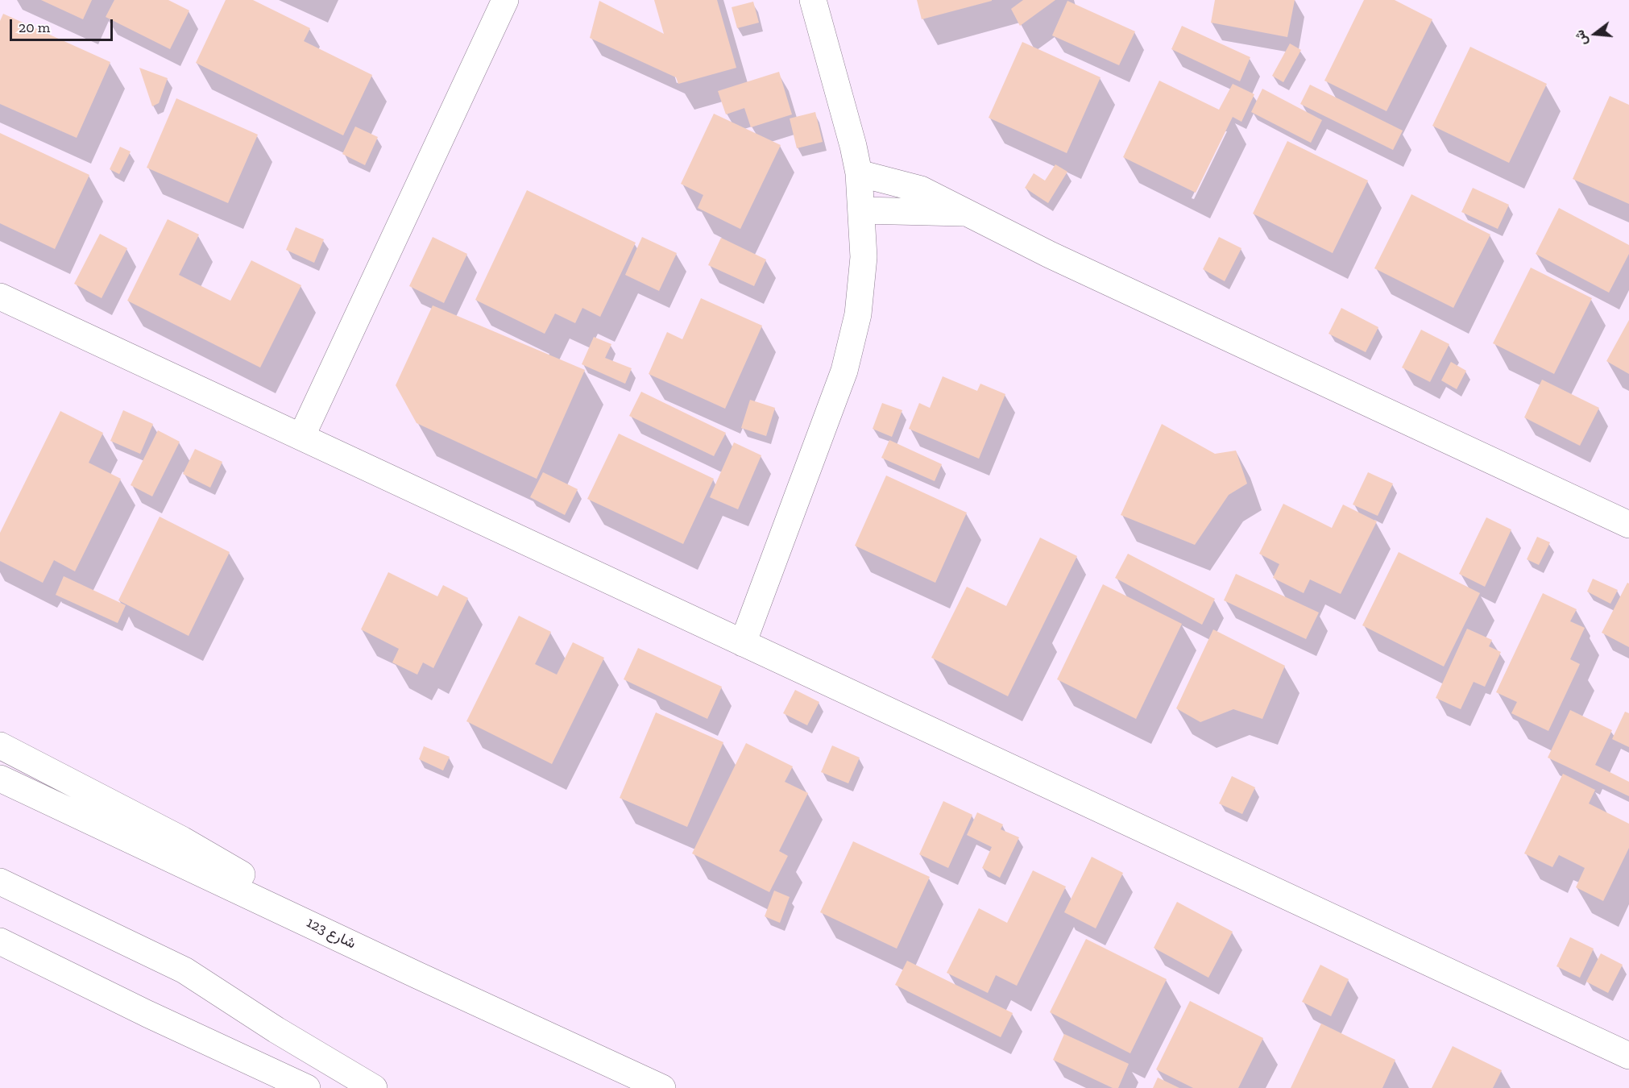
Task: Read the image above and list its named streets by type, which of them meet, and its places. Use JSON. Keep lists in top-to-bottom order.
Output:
{
  "streets": {
    "street": ["شارع 123"]
  },
  "scale_bar": "20 m",
  "north": "left"
}
